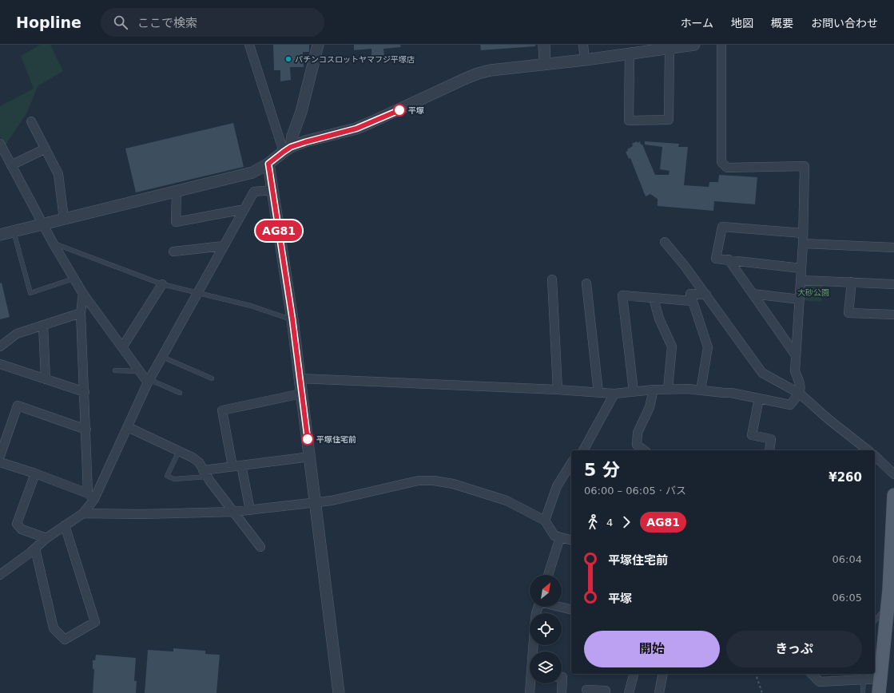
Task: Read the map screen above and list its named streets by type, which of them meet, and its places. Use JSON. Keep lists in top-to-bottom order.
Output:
{
  "parks": ["大砂公園"],
  "places": ["パチンコスロットヤマフジ平塚店", "平塚", "平塚住宅前"],
  "lines": ["bus line AG81"],
  "north": "top right",
  "page": {
    "header": "Hopline",
    "search": "ここで検索",
    "nav": [
      "ホーム",
      "地図",
      "概要",
      "お問い合わせ"
    ],
    "on_map": "AG81",
    "heading": ["5 分", "06:00 – 06:05 · バス", "¥260"],
    "legs": ["4", "AG81"],
    "list": [
      {
        "name": "平塚住宅前",
        "value": "06:04"
      },
      {
        "name": "平塚",
        "value": "06:05"
      }
    ],
    "buttons": ["開始", "きっぷ"]
  }
}
